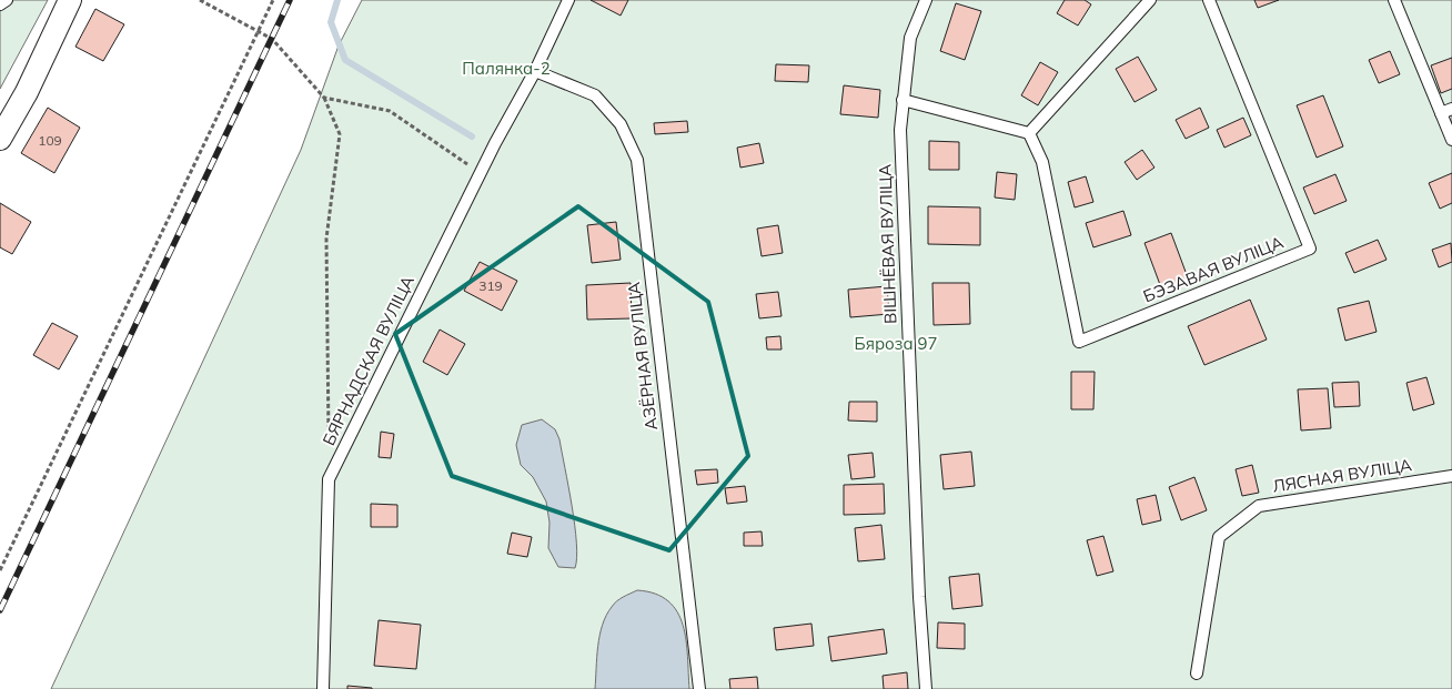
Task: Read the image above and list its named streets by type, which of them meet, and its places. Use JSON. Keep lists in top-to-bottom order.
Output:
{
  "streets": {
    "lane": [
      "ВІШНЁВАЯ ВУЛІЦА",
      "БЭЗАВАЯ ВУЛІЦА",
      "АЗЁРНАЯ ВУЛІЦА",
      "БЯРНАДСКАЯ ВУЛІЦА",
      "ЛЯСНАЯ ВУЛІЦА"
    ]
  },
  "crossings": [
    ["АЗЁРНАЯ ВУЛІЦА", "БЯРНАДСКАЯ ВУЛІЦА"]
  ],
  "parks": ["Палянка-2", "Бяроза 97"],
  "house_numbers": ["109", "319"]
}
